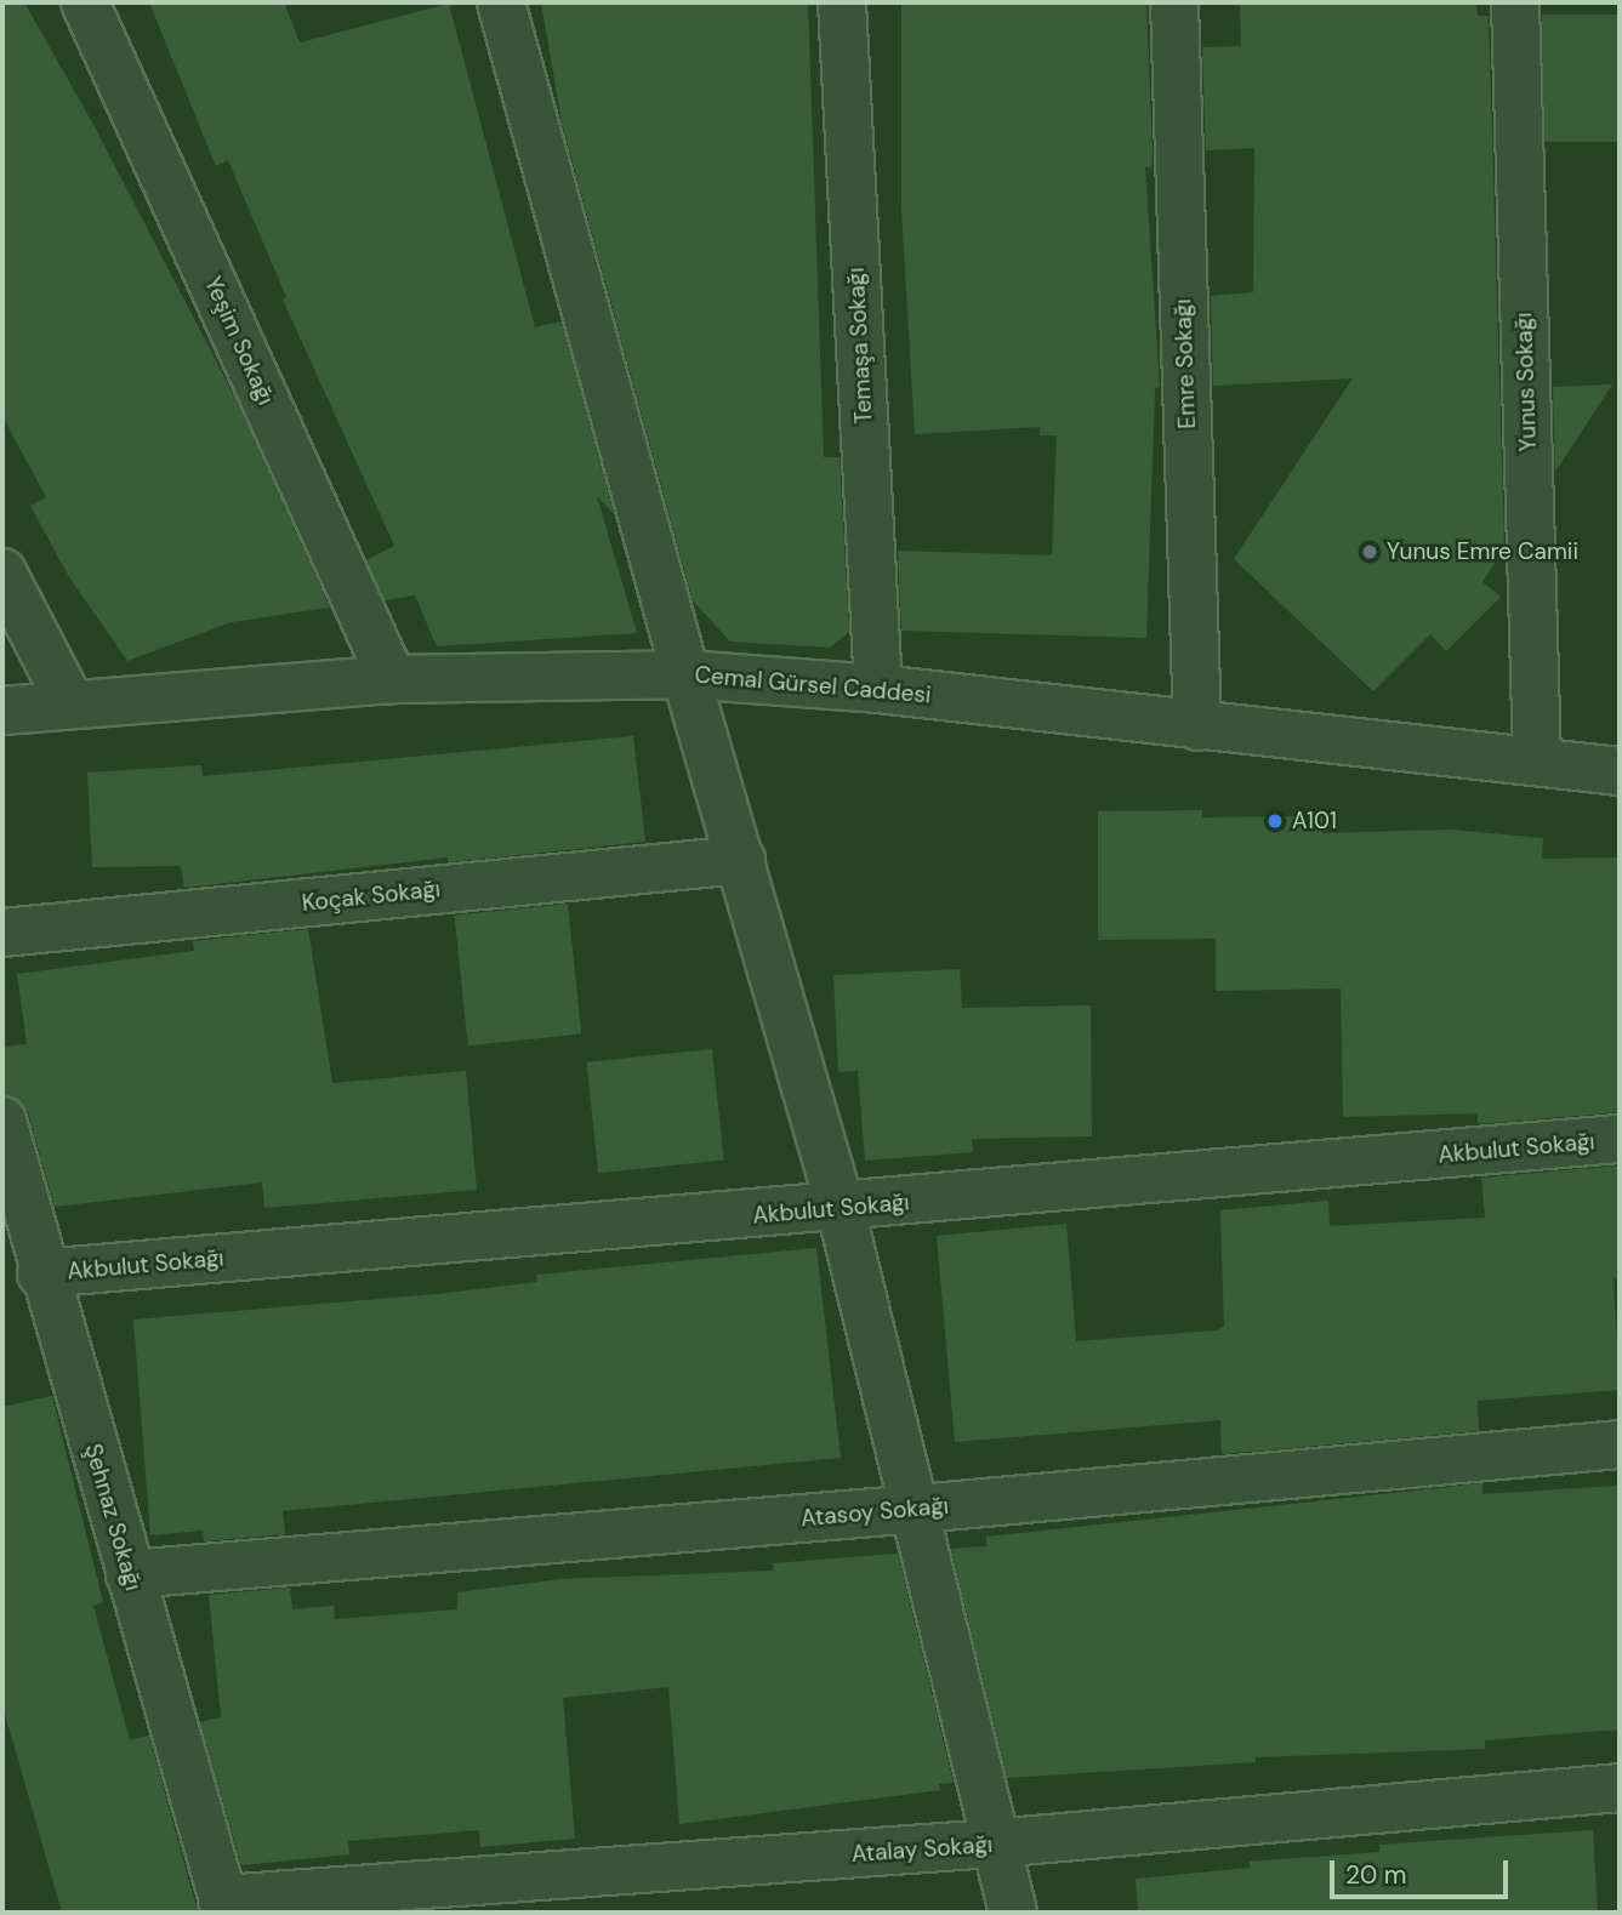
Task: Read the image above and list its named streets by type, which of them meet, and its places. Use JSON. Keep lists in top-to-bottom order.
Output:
{
  "streets": {
    "street": [
      "Yeşim Sokağı",
      "Temaşa Sokağı",
      "Emre Sokağı",
      "Yunus Sokağı",
      "Cemal Gürsel Caddesi",
      "Koçak Sokağı",
      "Akbulut Sokağı",
      "Atasoy Sokağı",
      "Şehnaz Sokağı",
      "Atalay Sokağı"
    ]
  },
  "crossings": [
    ["Yeşim Sokağı", "Cemal Gürsel Caddesi"],
    ["Temaşa Sokağı", "Cemal Gürsel Caddesi"],
    ["Emre Sokağı", "Cemal Gürsel Caddesi"],
    ["Yunus Sokağı", "Cemal Gürsel Caddesi"],
    ["Akbulut Sokağı", "Şehnaz Sokağı"],
    ["Atasoy Sokağı", "Şehnaz Sokağı"],
    ["Şehnaz Sokağı", "Atalay Sokağı"]
  ],
  "places": ["Yunus Emre Camii", "A101"],
  "scale_bar": "20 m"
}
